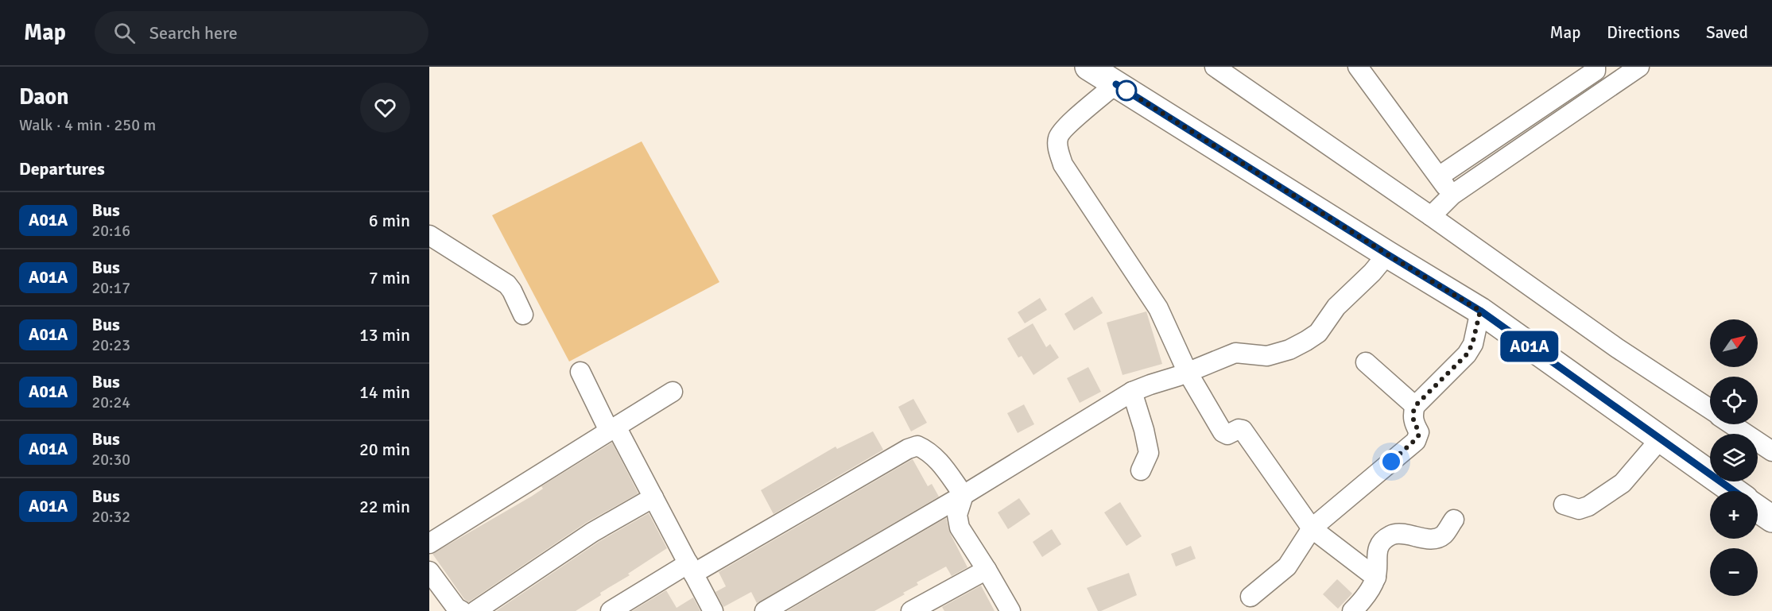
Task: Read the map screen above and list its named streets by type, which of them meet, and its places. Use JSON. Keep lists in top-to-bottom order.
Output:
{
  "lines": ["bus line A01A"],
  "north": "top right",
  "page": {
    "header": "Map",
    "search": "Search here",
    "nav": ["Map", "Directions", "Saved"],
    "heading": [
      ["Daon", "Walk · 4 min · 250 m"],
      "Departures"
    ],
    "on_map": "A01A",
    "list": [
      {
        "mark": "A01A",
        "name": "Bus",
        "note": "20:16",
        "value": "6 min"
      },
      {
        "mark": "A01A",
        "name": "Bus",
        "note": "20:17",
        "value": "7 min"
      },
      {
        "mark": "A01A",
        "name": "Bus",
        "note": "20:23",
        "value": "13 min"
      },
      {
        "mark": "A01A",
        "name": "Bus",
        "note": "20:24",
        "value": "14 min"
      },
      {
        "mark": "A01A",
        "name": "Bus",
        "note": "20:30",
        "value": "20 min"
      },
      {
        "mark": "A01A",
        "name": "Bus",
        "note": "20:32",
        "value": "22 min"
      }
    ],
    "map_buttons": ["+", "−"]
  }
}
